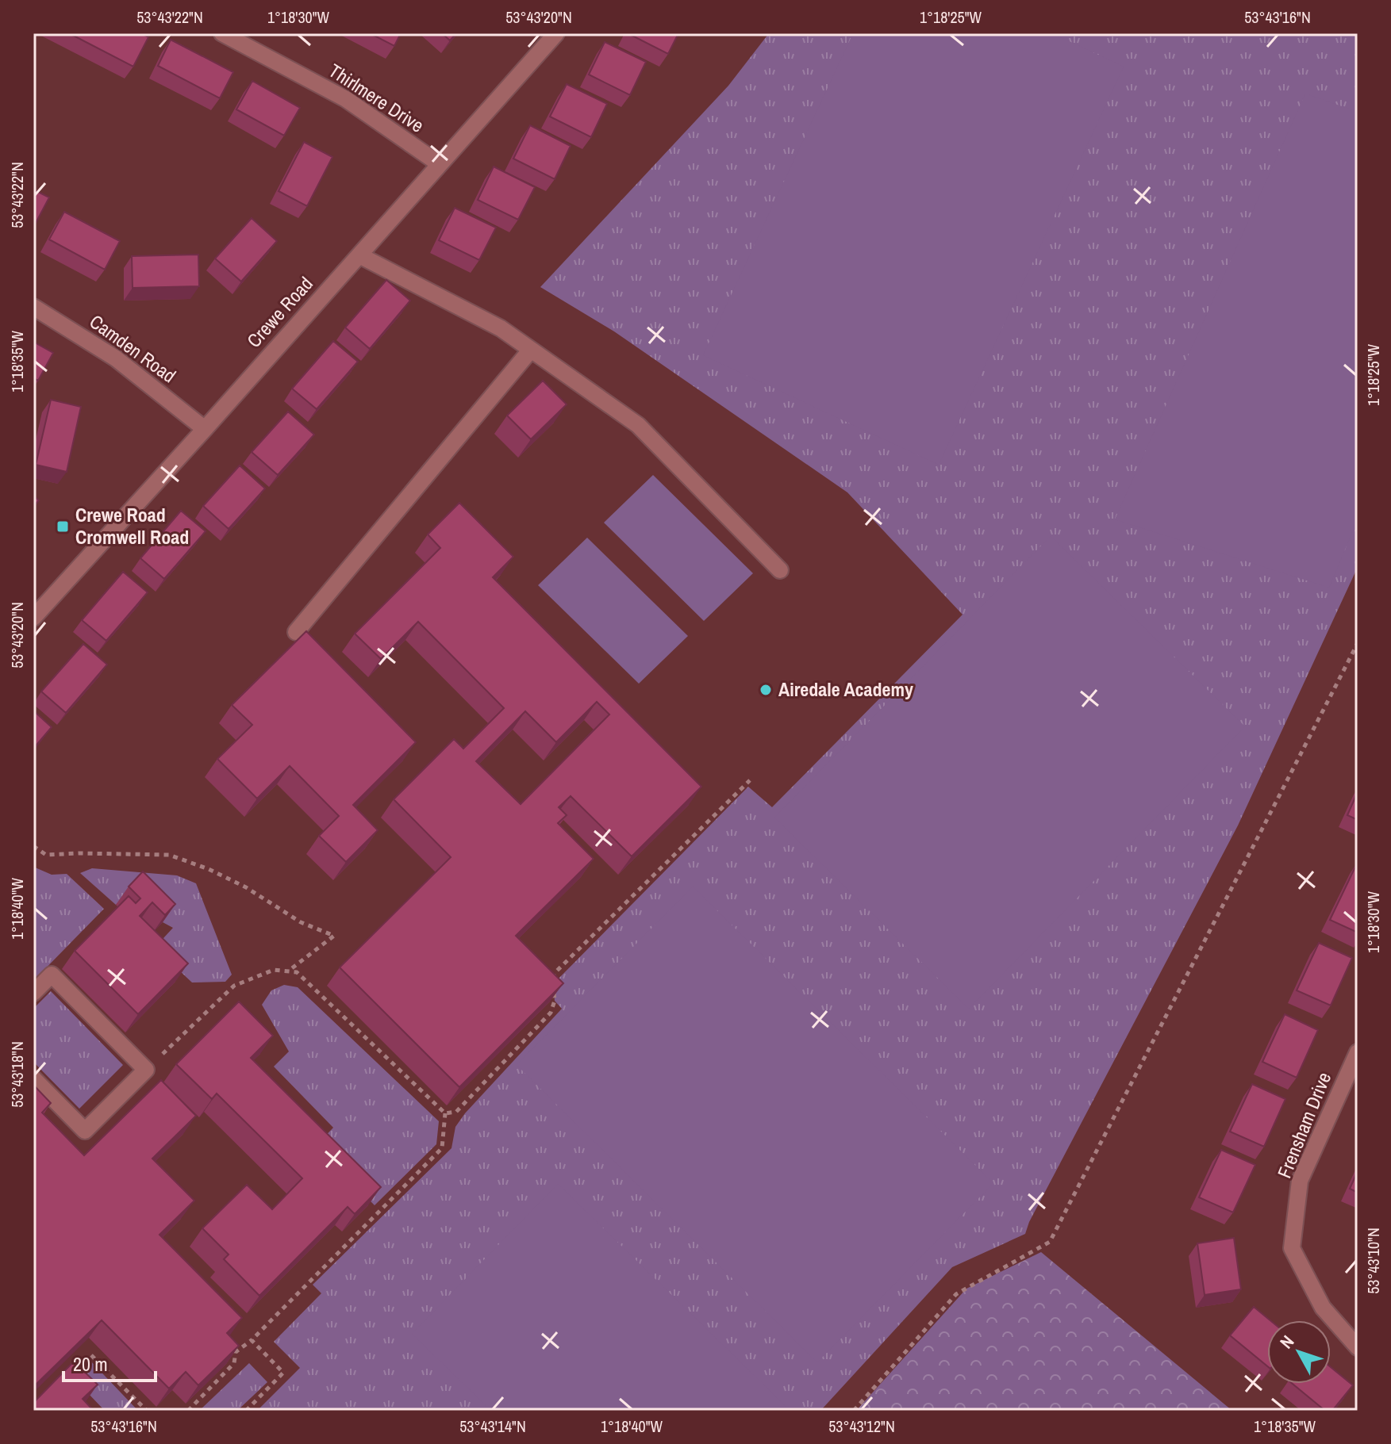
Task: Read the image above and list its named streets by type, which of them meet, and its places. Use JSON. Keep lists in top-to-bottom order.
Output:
{
  "streets": {
    "street": [
      "Thirlmere Drive",
      "Crewe Road",
      "Camden Road",
      "Frensham Drive"
    ]
  },
  "crossings": [
    ["Thirlmere Drive", "Crewe Road"],
    ["Crewe Road", "Camden Road"]
  ],
  "places": {
    "transit": ["Crewe Road Cromwell Road"],
    "other": ["Airedale Academy"]
  },
  "scale_bar": "20 m",
  "north": "top left",
  "coordinates": [
    "53°43'22\"N",
    "1°18'30\"W",
    "53°43'20\"N",
    "1°18'25\"W",
    "53°43'16\"N",
    "1°18'35\"W",
    "1°18'40\"W",
    "53°43'18\"N",
    "53°43'10\"N",
    "53°43'14\"N",
    "53°43'12\"N"
  ]
}
